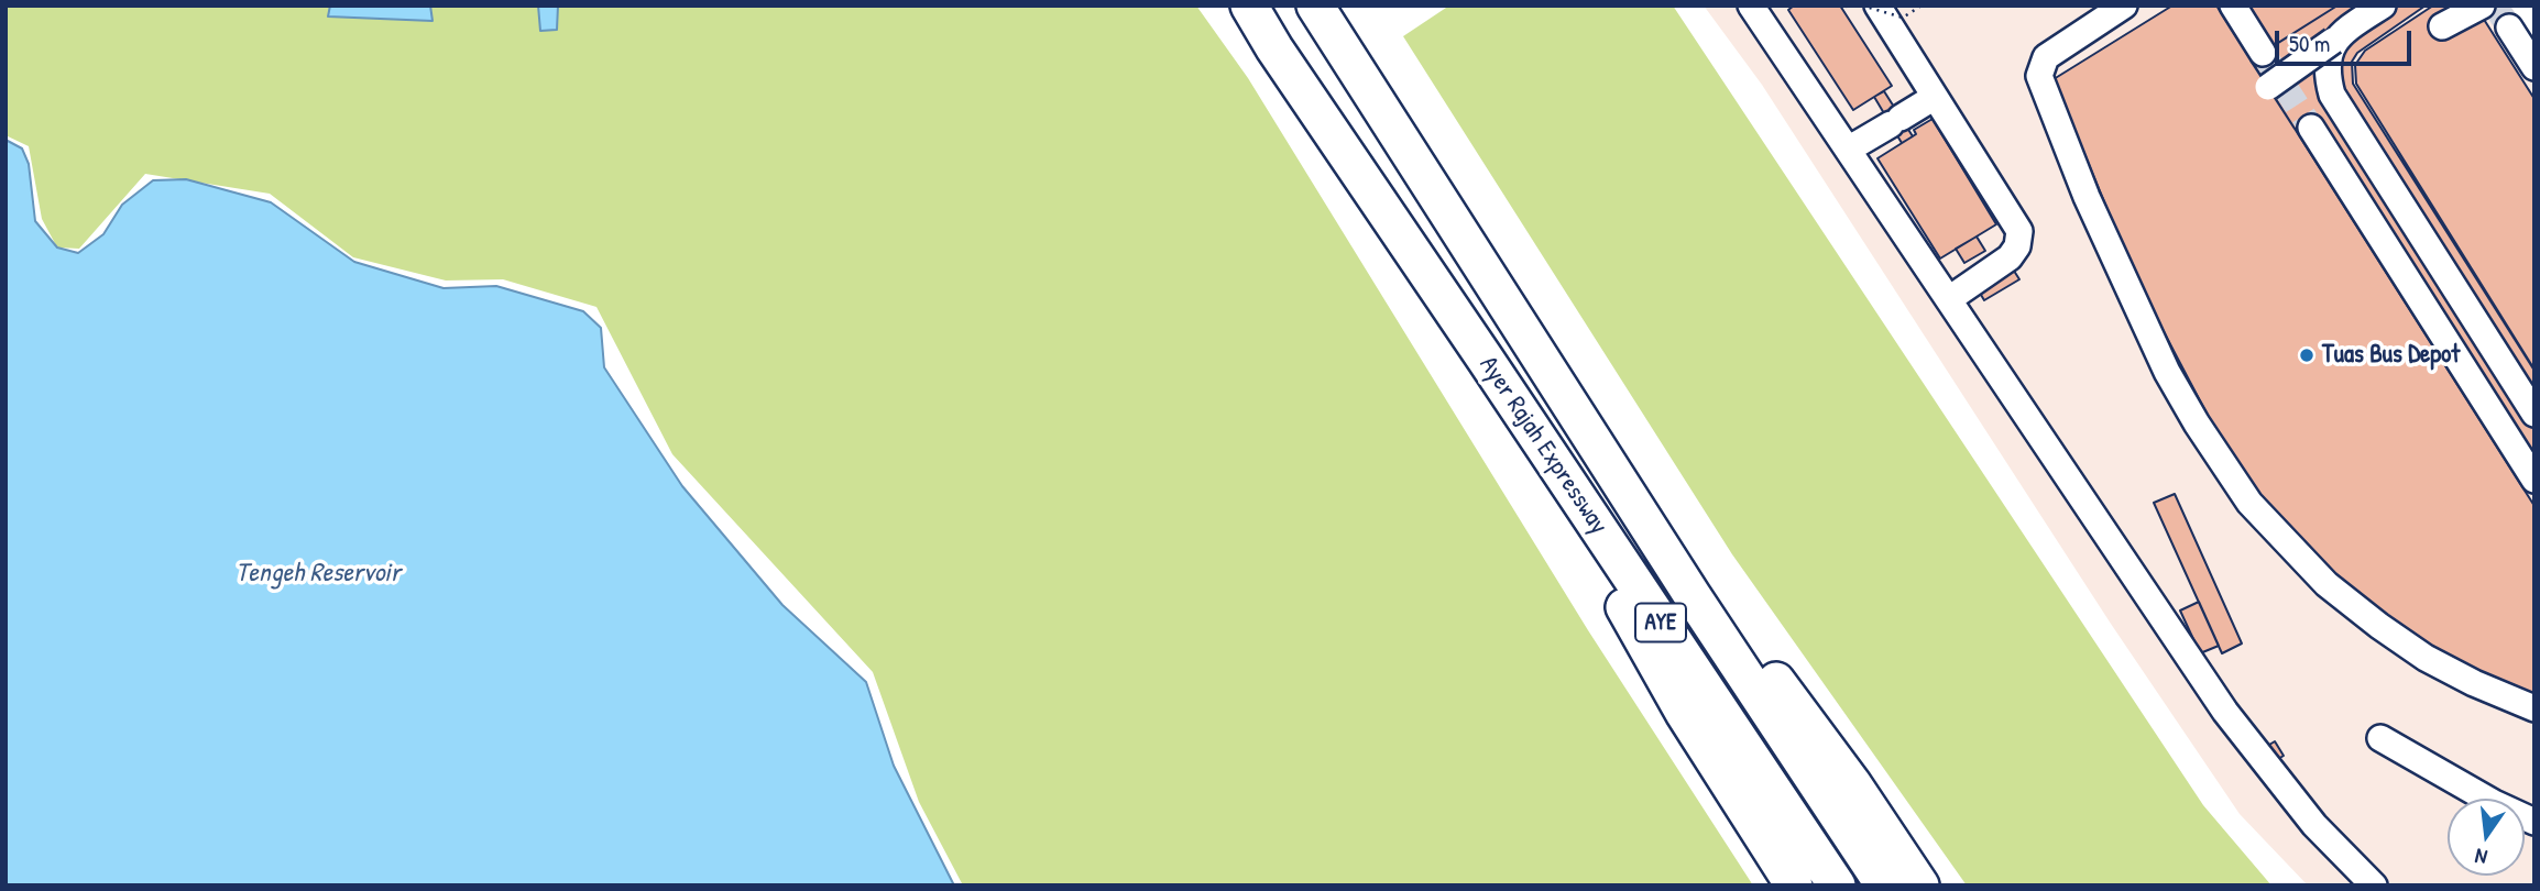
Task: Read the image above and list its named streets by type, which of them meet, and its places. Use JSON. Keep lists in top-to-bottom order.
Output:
{
  "streets": {
    "highway": ["Ayer Rajah Expressway", "AYE"]
  },
  "water": ["Tengeh Reservoir"],
  "places": ["Tuas Bus Depot"],
  "scale_bar": "50 m",
  "north": "bottom"
}
